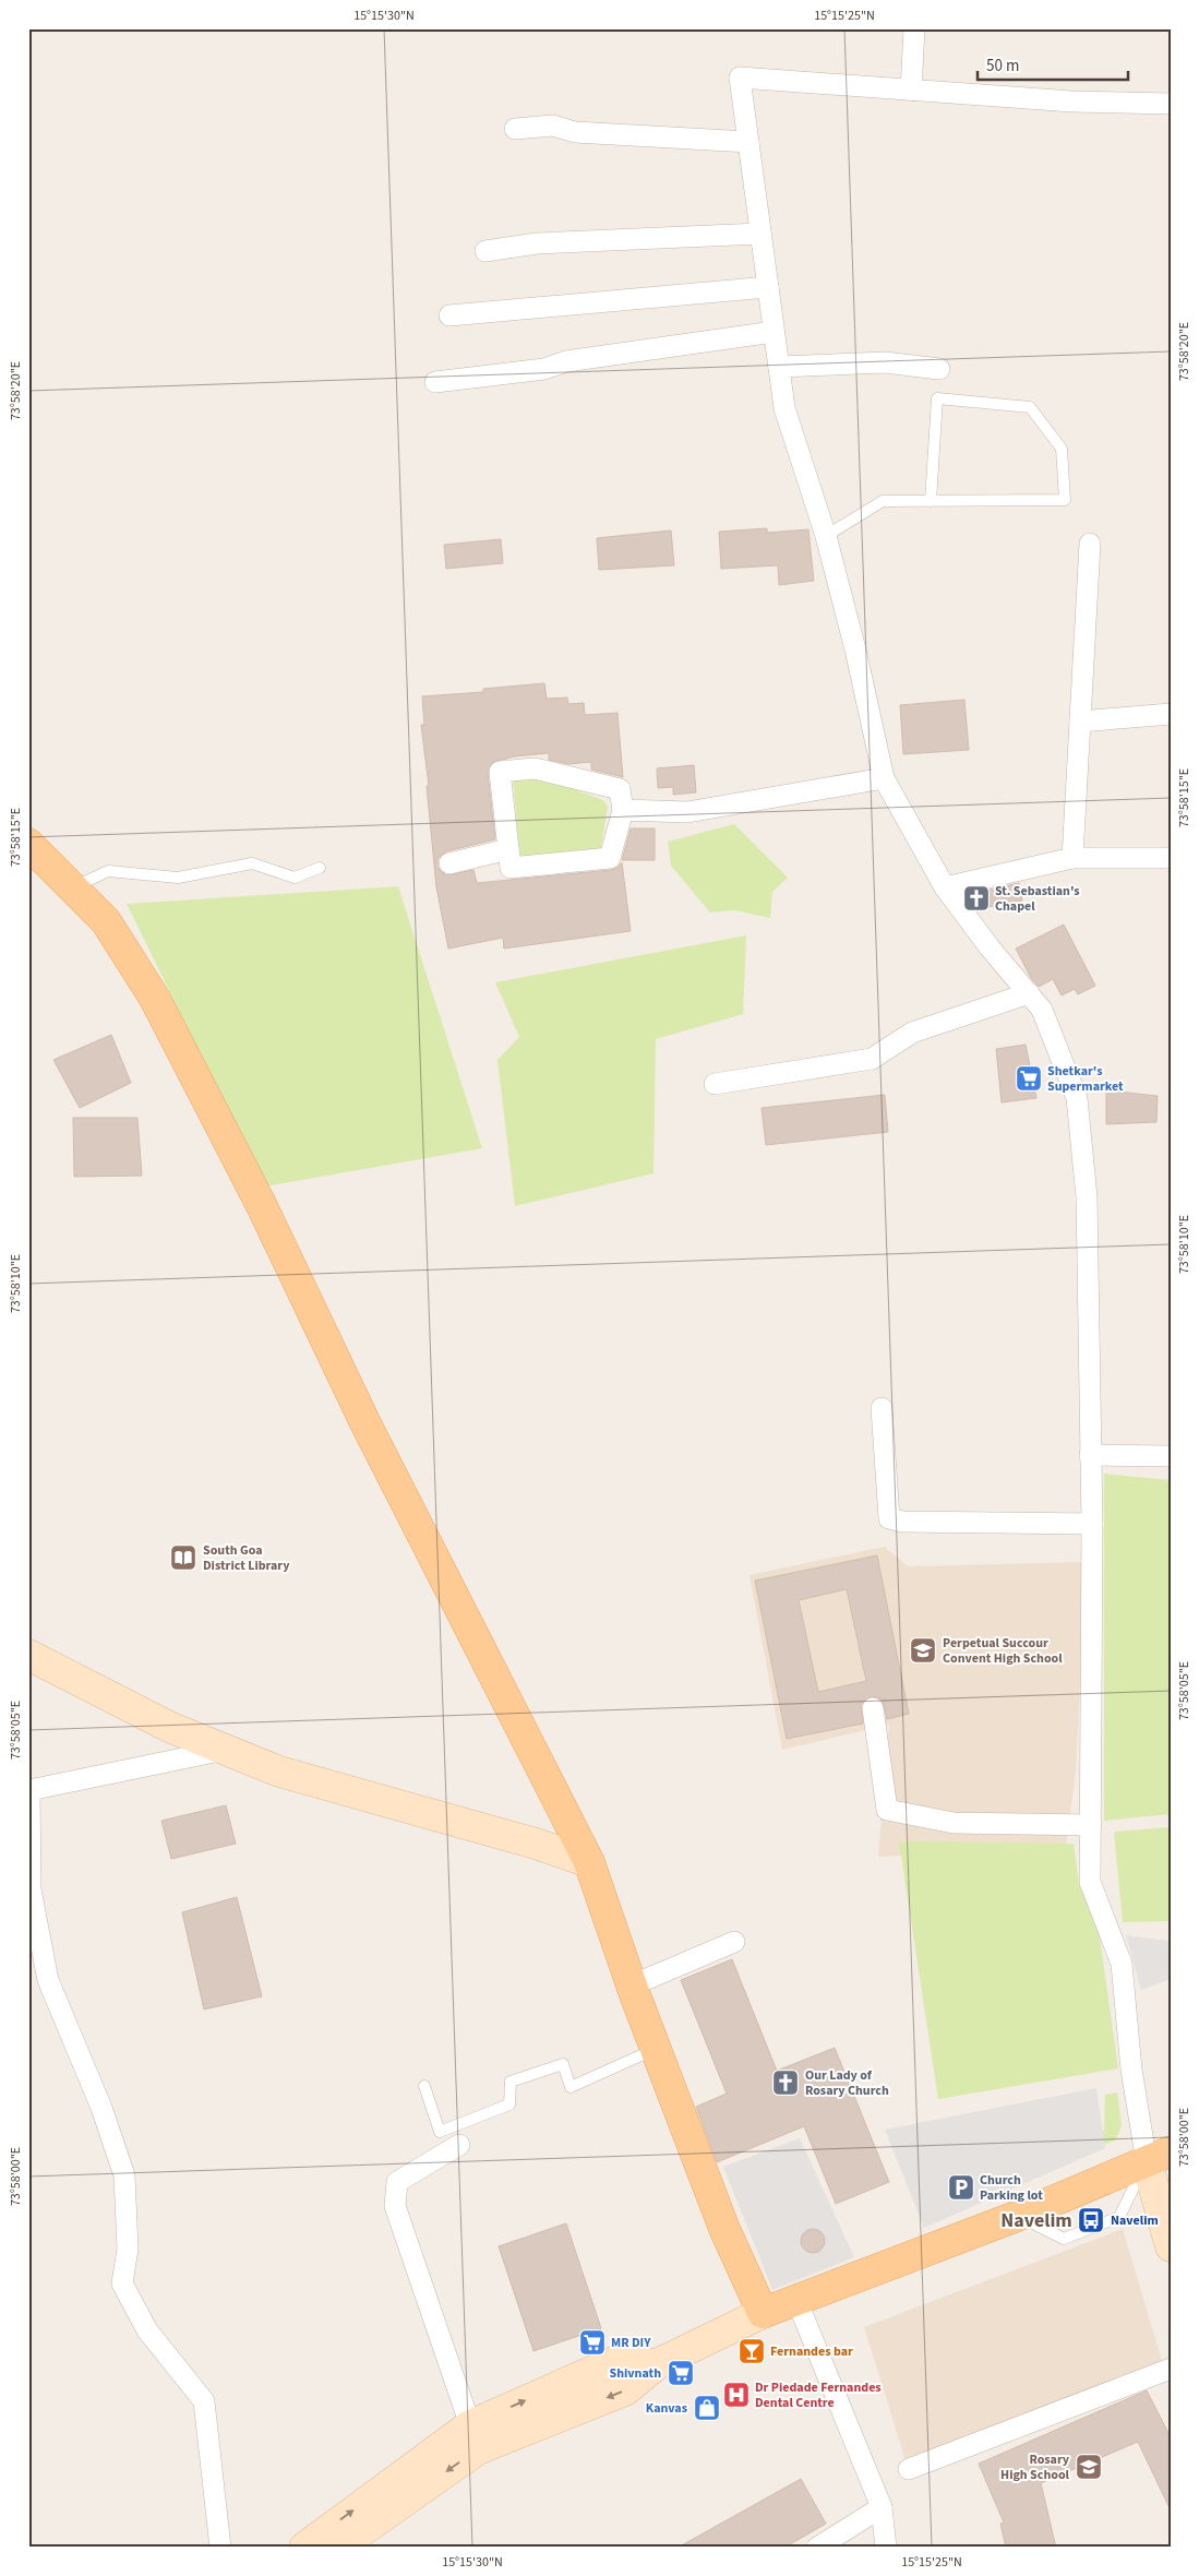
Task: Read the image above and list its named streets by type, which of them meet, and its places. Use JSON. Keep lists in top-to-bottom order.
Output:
{
  "districts": ["Navelim"],
  "places": {
    "church": ["St. Sebastian's Chapel", "Our Lady of Rosary Church"],
    "supermarket": ["Shetkar's Supermarket", "MR DIY", "Shivnath"],
    "library": ["South Goa District Library"],
    "school or university": ["Perpetual Succour Convent High School", "Rosary High School"],
    "parking": ["Church Parking lot"],
    "bus stop": ["Navelim"],
    "bar": ["Fernandes bar"],
    "hospital": ["Dr Piedade Fernandes Dental Centre"],
    "shop": ["Kanvas"]
  },
  "scale_bar": "50 m",
  "coordinates": [
    "15°15'30\"N",
    "15°15'25\"N",
    "73°58'20\"E",
    "73°58'15\"E",
    "73°58'10\"E",
    "73°58'05\"E",
    "73°58'00\"E"
  ]
}
